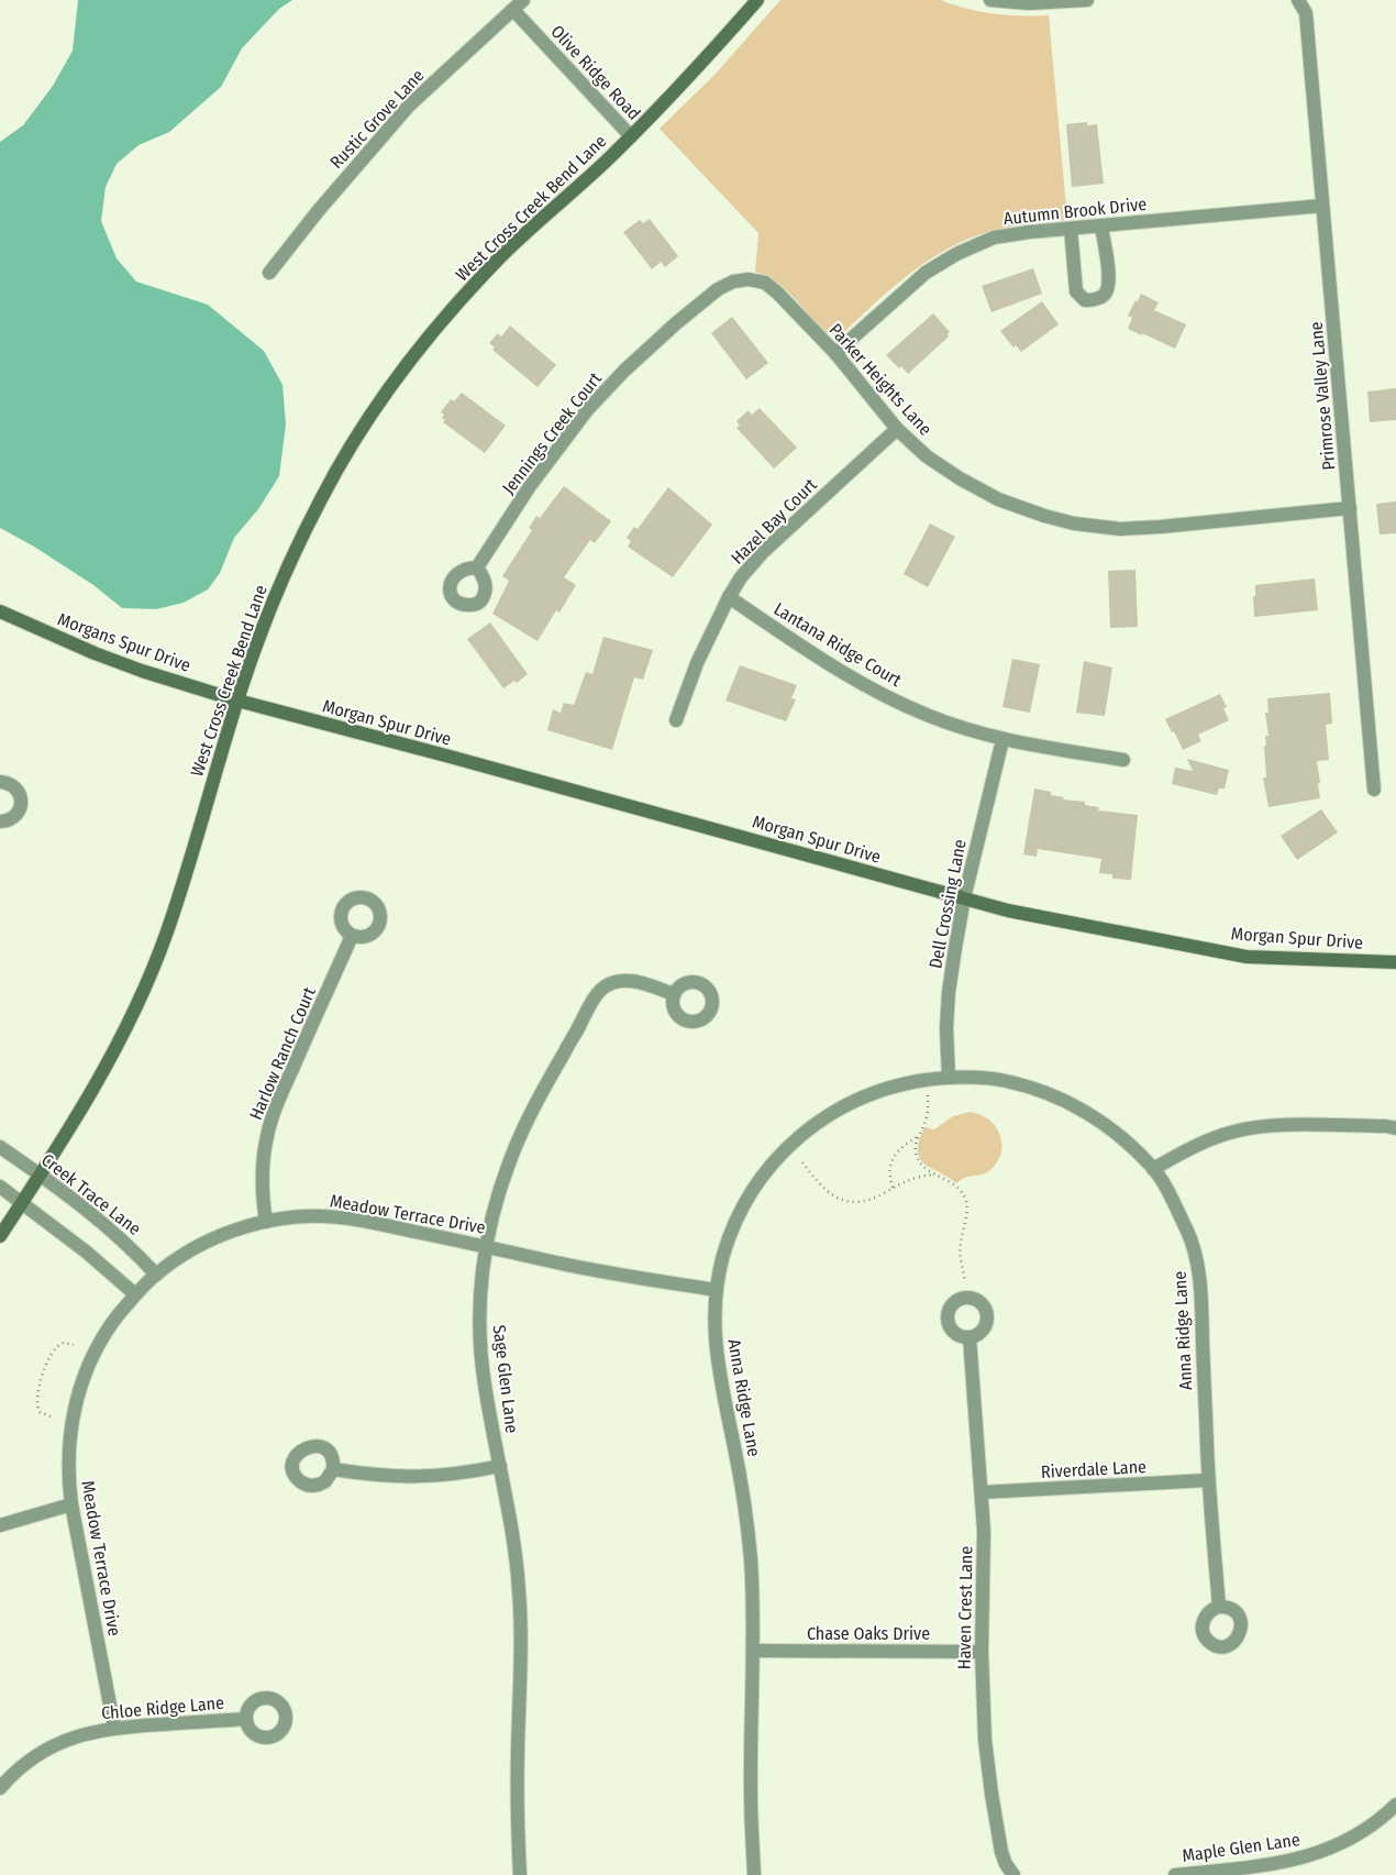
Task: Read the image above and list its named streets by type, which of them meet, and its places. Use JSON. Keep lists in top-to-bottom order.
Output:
{
  "streets": {
    "main road": ["West Cross Creek Bend Lane", "Morgans Spur Drive", "Morgan Spur Drive"],
    "street": [
      "Olive Ridge Road",
      "Rustic Grove Lane",
      "Autumn Brook Drive",
      "Parker Heights Lane",
      "Primrose Valley Lane",
      "Jennings Creek Court",
      "Hazel Bay Court",
      "Lantana Ridge Court",
      "Dell Crossing Lane",
      "Harlow Ranch Court",
      "Creek Trace Lane",
      "Meadow Terrace Drive",
      "Anna Ridge Lane",
      "Sage Glen Lane",
      "Riverdale Lane",
      "Haven Crest Lane",
      "Chase Oaks Drive",
      "Chloe Ridge Lane",
      "Maple Glen Lane"
    ]
  },
  "crossings": [
    ["Olive Ridge Road", "Rustic Grove Lane"],
    ["Olive Ridge Road", "West Cross Creek Bend Lane"],
    ["West Cross Creek Bend Lane", "Morgans Spur Drive"],
    ["West Cross Creek Bend Lane", "Morgan Spur Drive"],
    ["West Cross Creek Bend Lane", "Creek Trace Lane"],
    ["Autumn Brook Drive", "Parker Heights Lane"],
    ["Autumn Brook Drive", "Primrose Valley Lane"],
    ["Parker Heights Lane", "Primrose Valley Lane"],
    ["Parker Heights Lane", "Jennings Creek Court"],
    ["Parker Heights Lane", "Hazel Bay Court"],
    ["Hazel Bay Court", "Lantana Ridge Court"],
    ["Morgans Spur Drive", "Morgan Spur Drive"],
    ["Lantana Ridge Court", "Dell Crossing Lane"],
    ["Morgan Spur Drive", "Dell Crossing Lane"],
    ["Dell Crossing Lane", "Anna Ridge Lane"],
    ["Harlow Ranch Court", "Meadow Terrace Drive"],
    ["Creek Trace Lane", "Meadow Terrace Drive"],
    ["Meadow Terrace Drive", "Anna Ridge Lane"],
    ["Meadow Terrace Drive", "Sage Glen Lane"],
    ["Meadow Terrace Drive", "Chloe Ridge Lane"],
    ["Anna Ridge Lane", "Riverdale Lane"],
    ["Anna Ridge Lane", "Chase Oaks Drive"],
    ["Riverdale Lane", "Haven Crest Lane"],
    ["Haven Crest Lane", "Chase Oaks Drive"]
  ]
}
